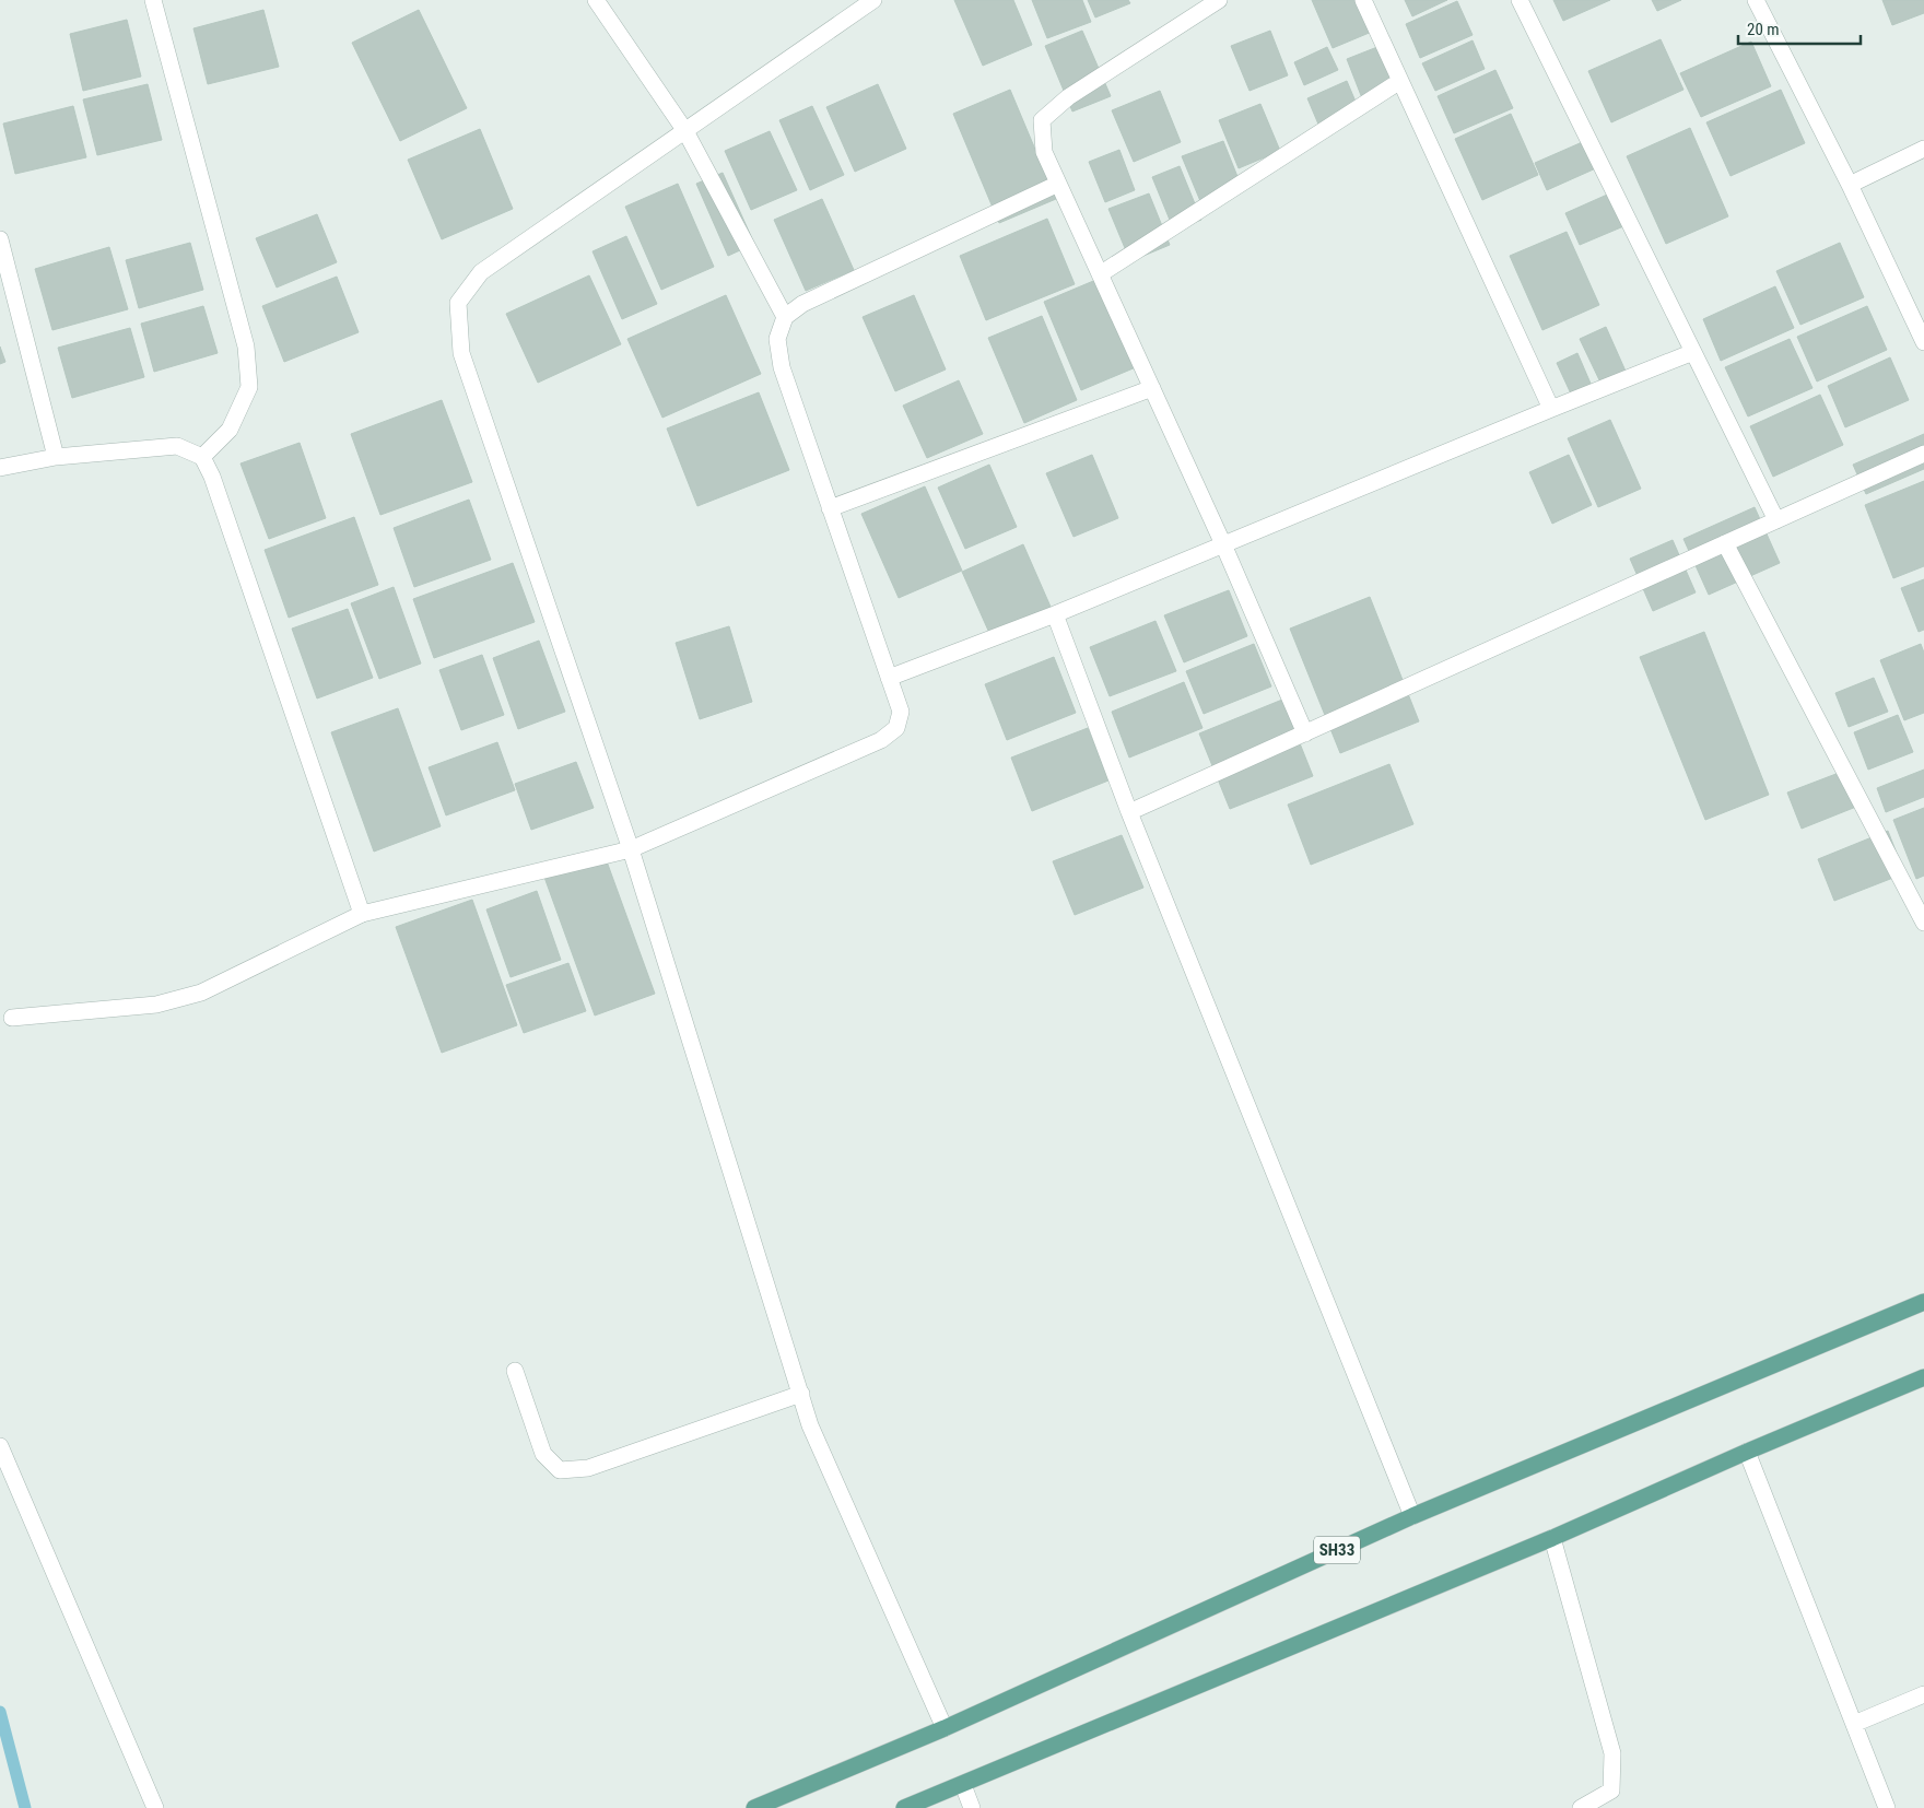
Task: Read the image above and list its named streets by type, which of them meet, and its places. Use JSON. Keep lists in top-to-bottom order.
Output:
{
  "streets": {
    "main road": ["SH33"]
  },
  "scale_bar": "20 m"
}
